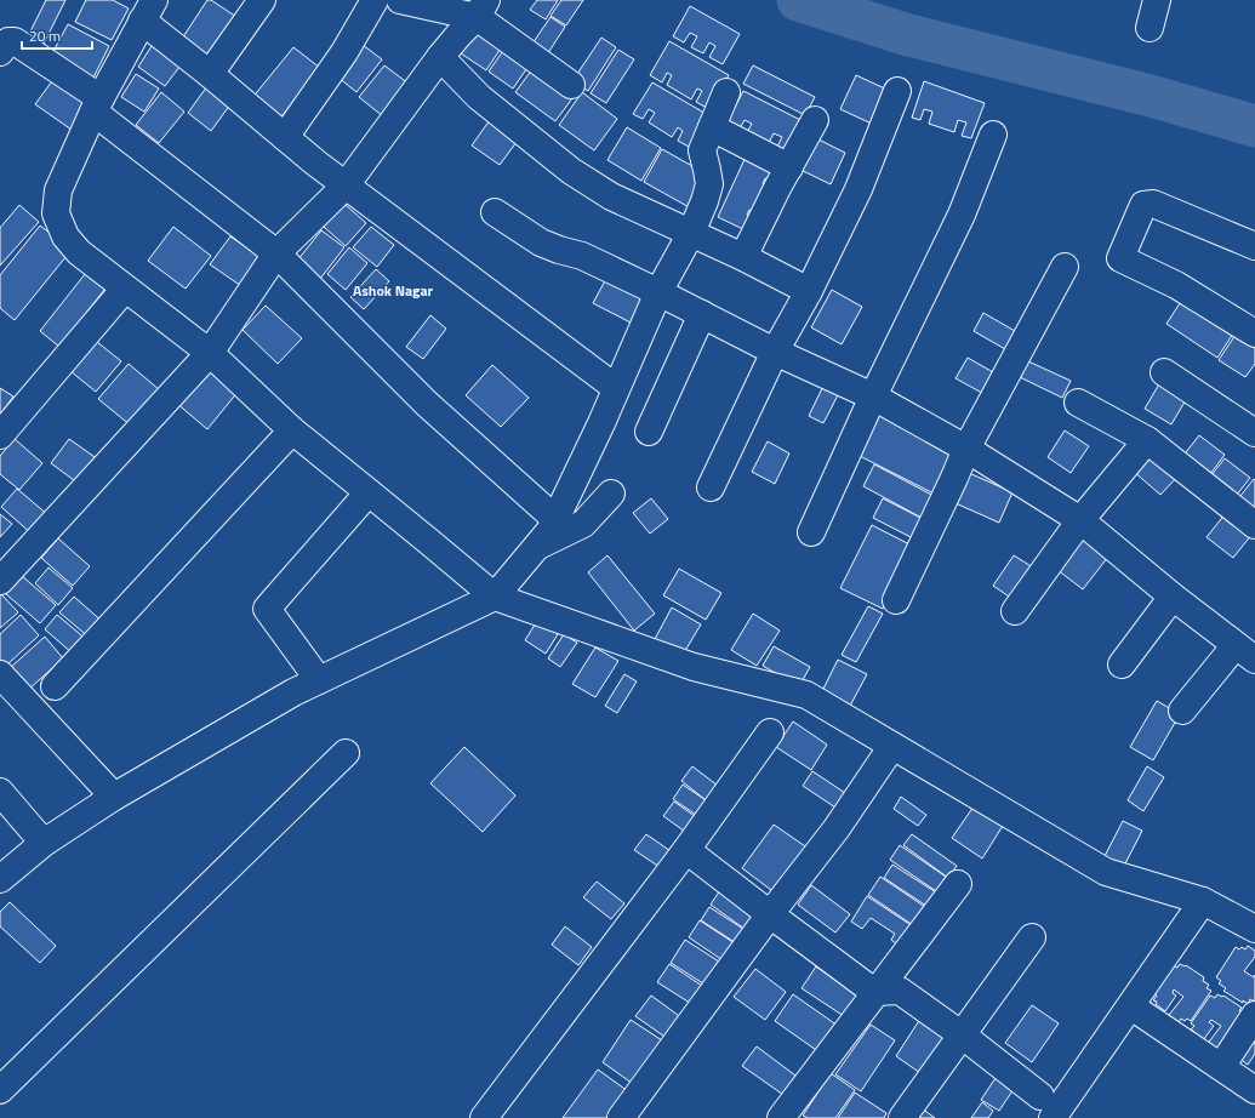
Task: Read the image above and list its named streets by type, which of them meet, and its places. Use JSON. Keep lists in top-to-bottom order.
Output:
{
  "districts": ["Ashok Nagar"],
  "scale_bar": "20 m"
}
